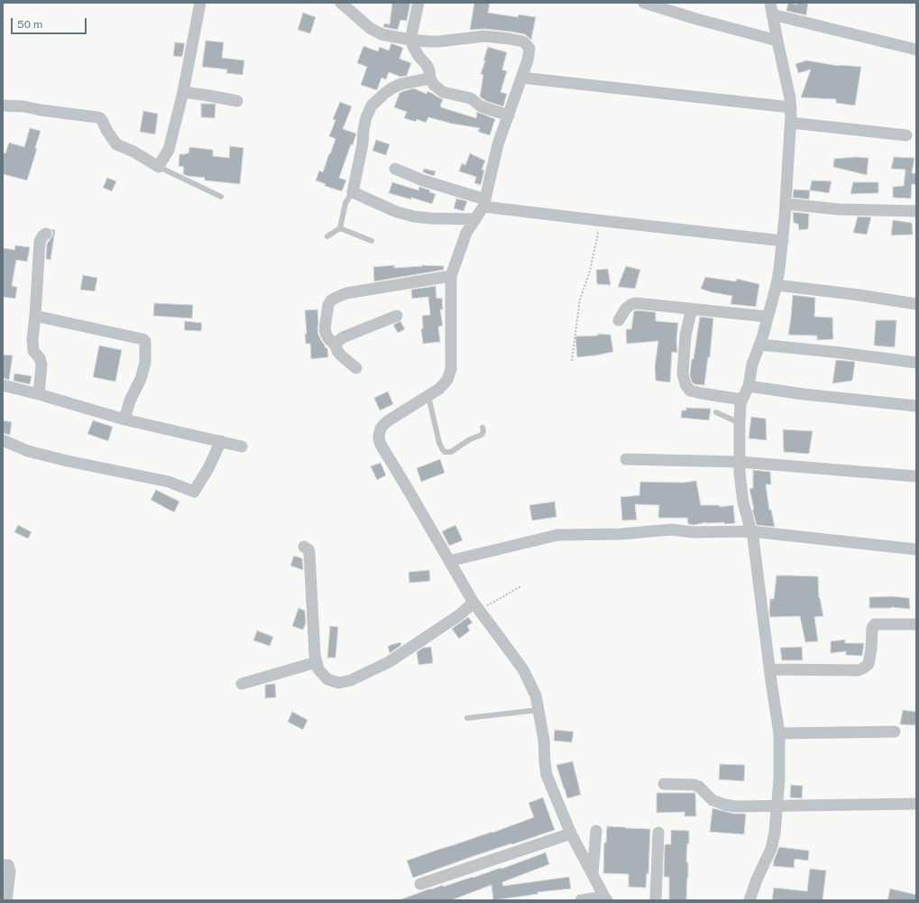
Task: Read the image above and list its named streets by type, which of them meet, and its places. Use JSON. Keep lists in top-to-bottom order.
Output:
{
  "scale_bar": "50 m"
}
